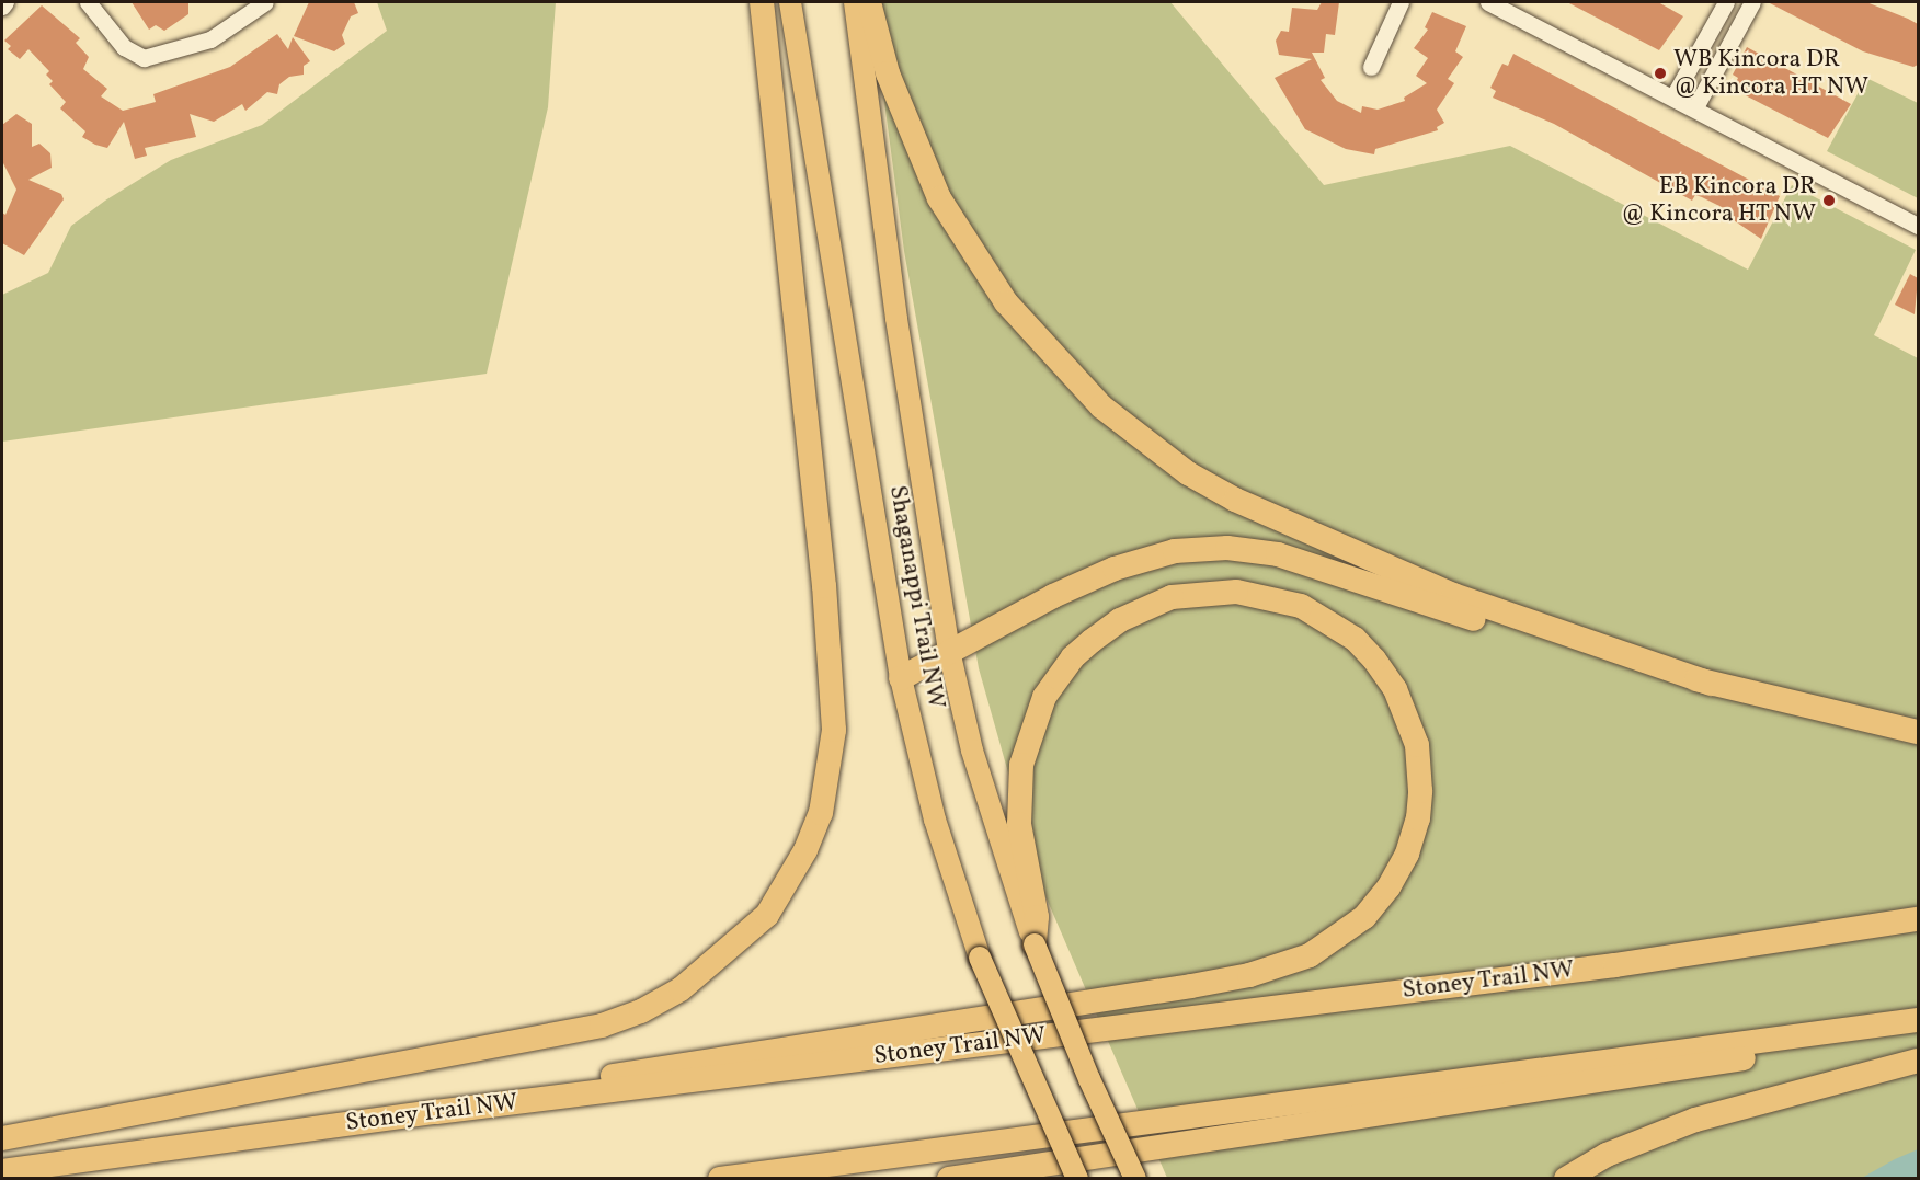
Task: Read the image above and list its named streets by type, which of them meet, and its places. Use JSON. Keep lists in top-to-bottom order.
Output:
{
  "streets": {
    "highway": ["Stoney Trail NW"],
    "main road": ["Shaganappi Trail NW"]
  },
  "places": ["WB Kincora DR @ Kincora HT NW", "EB Kincora DR @ Kincora HT NW"]
}
